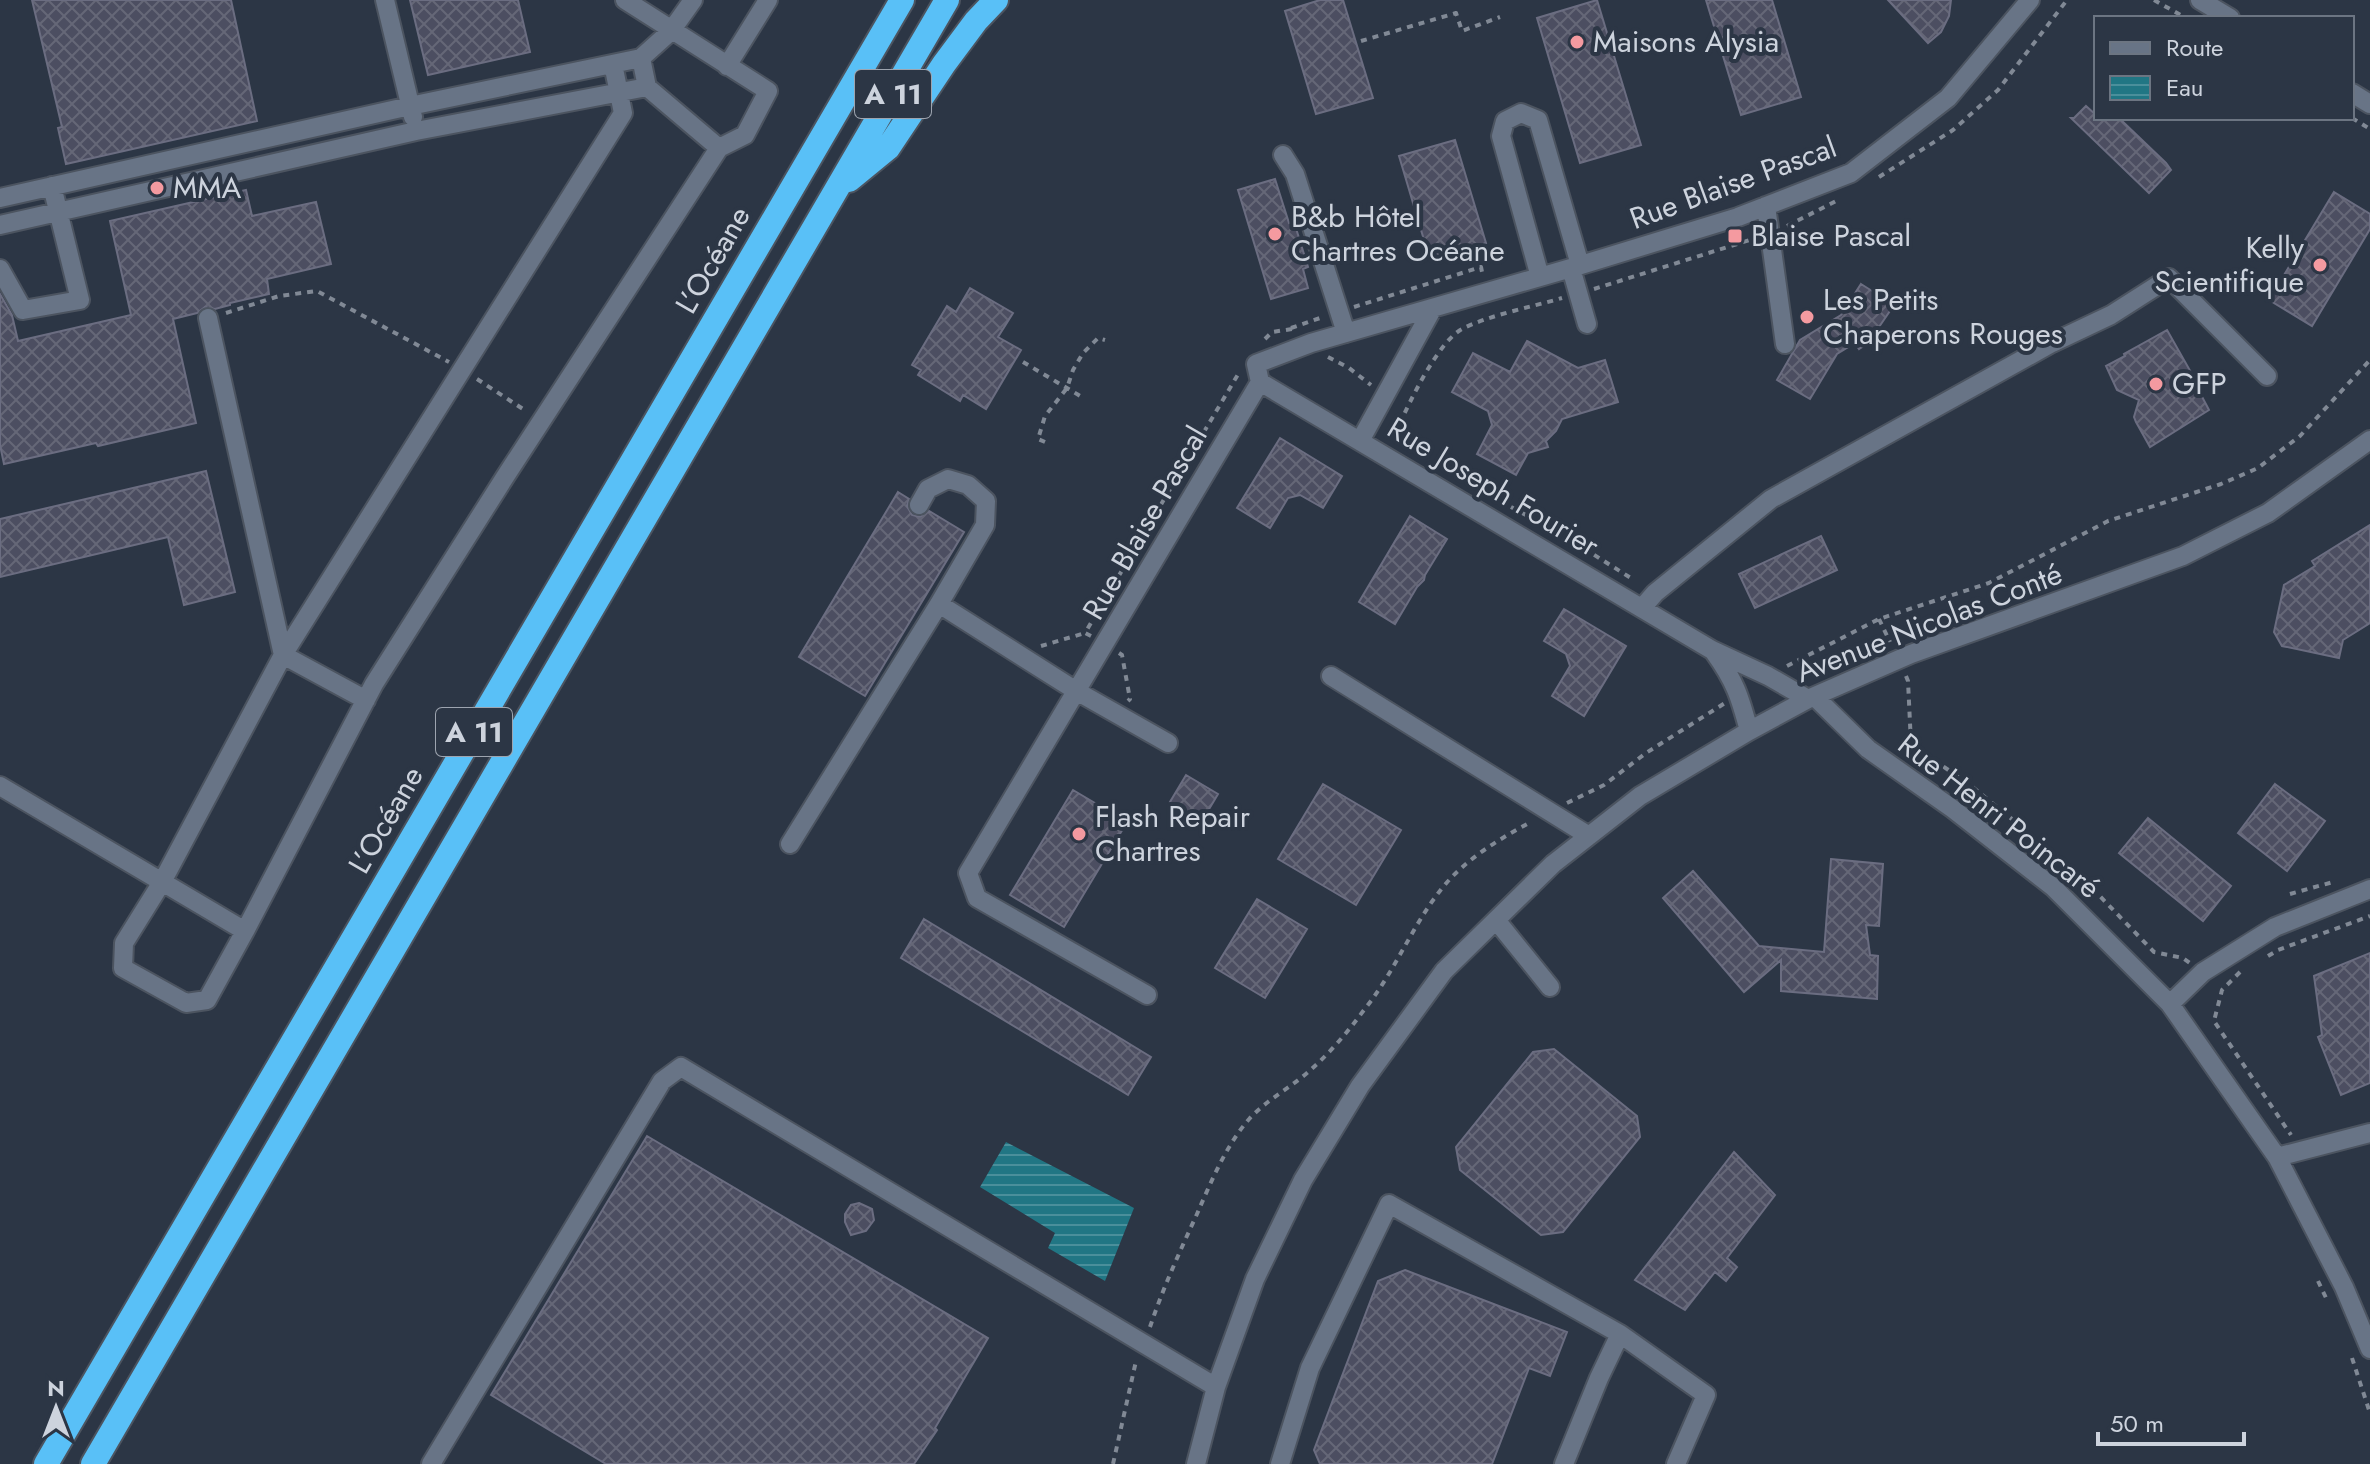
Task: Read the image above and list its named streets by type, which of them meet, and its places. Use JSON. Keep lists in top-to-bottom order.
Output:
{
  "streets": {
    "highway": ["A 11", "L’Océane"],
    "street": [
      "Rue Blaise Pascal",
      "Rue Joseph Fourier",
      "Avenue Nicolas Conté",
      "Rue Henri Poincaré"
    ]
  },
  "crossings": [
    ["Rue Blaise Pascal", "Rue Joseph Fourier"],
    ["Rue Joseph Fourier", "Avenue Nicolas Conté"],
    ["Rue Joseph Fourier", "Rue Henri Poincaré"],
    ["Avenue Nicolas Conté", "Rue Henri Poincaré"]
  ],
  "places": {
    "other": [
      "Maisons Alysia",
      "MMA",
      "B&b Hôtel Chartres Océane",
      "Kelly Scientifique",
      "Les Petits Chaperons Rouges",
      "GFP",
      "Flash Repair Chartres"
    ],
    "transit": ["Blaise Pascal"]
  },
  "legend": ["Route", "Eau"],
  "scale_bar": "50 m",
  "north": "top"
}
